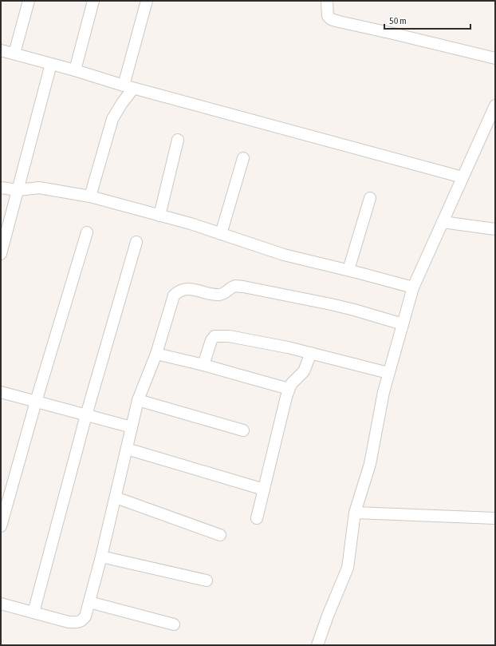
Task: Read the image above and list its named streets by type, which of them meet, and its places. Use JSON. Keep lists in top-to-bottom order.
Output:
{
  "scale_bar": "50 m"
}
